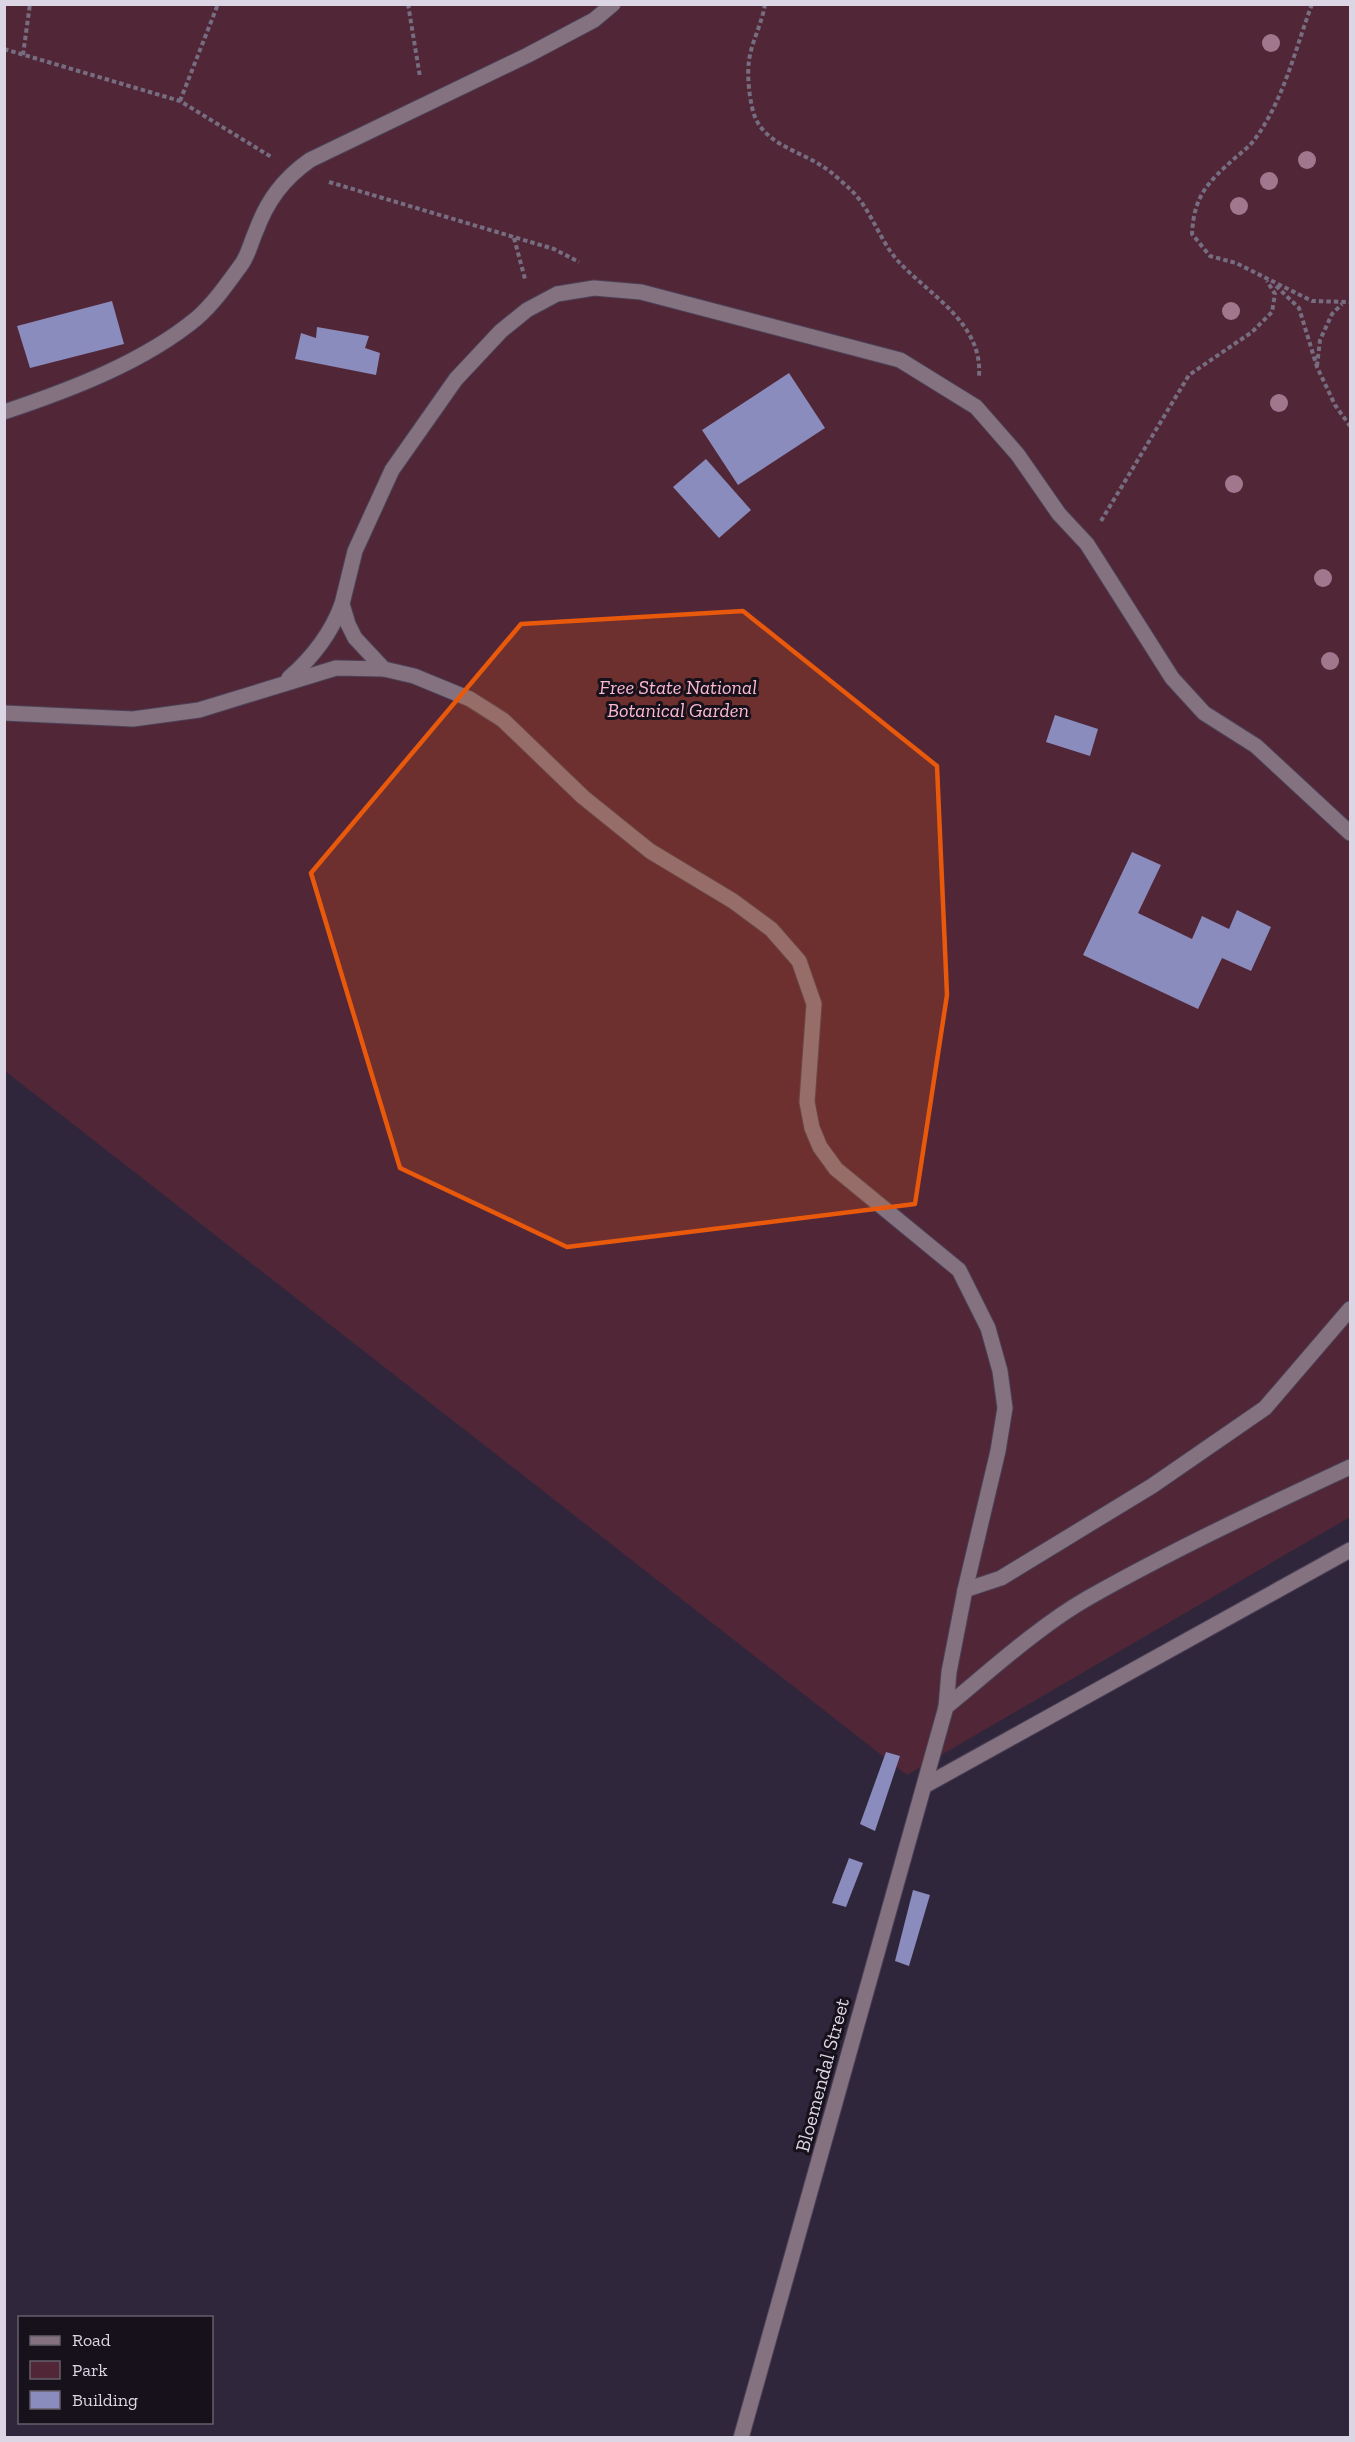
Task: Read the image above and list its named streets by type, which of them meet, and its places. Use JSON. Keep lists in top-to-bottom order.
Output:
{
  "streets": {
    "street": ["Bloemendal Street"]
  },
  "parks": ["Free State National Botanical Garden"],
  "legend": ["Road", "Park", "Building"]
}
